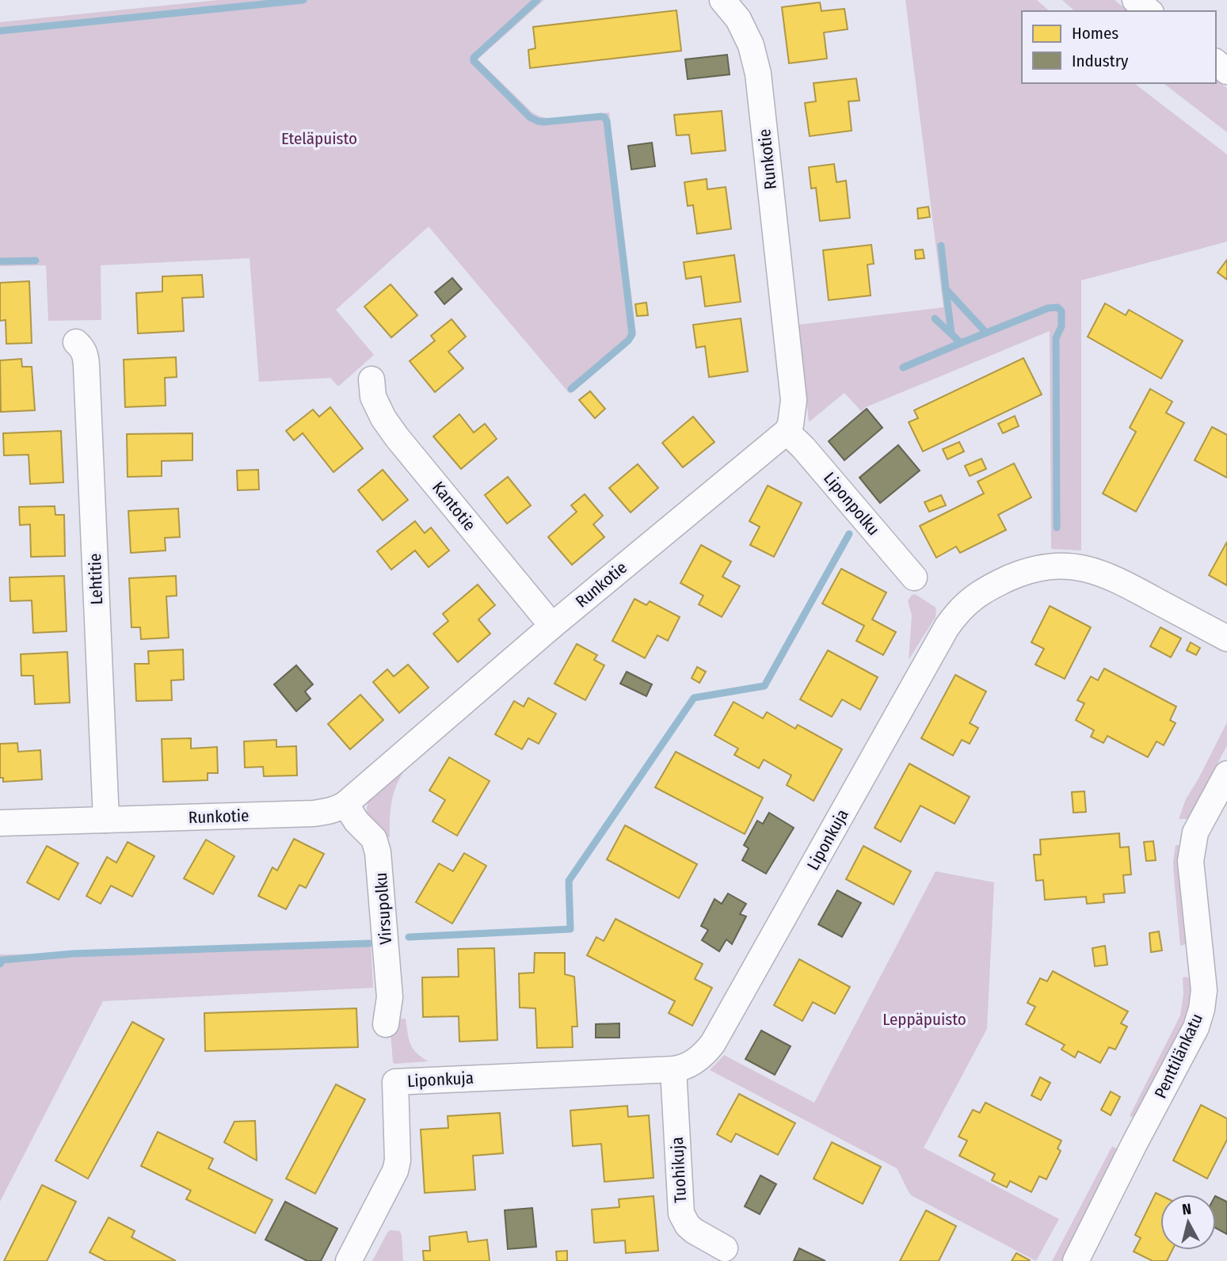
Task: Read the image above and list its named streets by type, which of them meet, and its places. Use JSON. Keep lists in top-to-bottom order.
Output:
{
  "streets": {
    "street": [
      "Runkotie",
      "Liponpolku",
      "Kantotie",
      "Lehtitie",
      "Liponkuja",
      "Virsupolku",
      "Penttilänkatu",
      "Tuohikuja"
    ]
  },
  "crossings": [
    ["Runkotie", "Liponpolku"],
    ["Runkotie", "Kantotie"],
    ["Runkotie", "Lehtitie"],
    ["Runkotie", "Virsupolku"],
    ["Liponkuja", "Tuohikuja"]
  ],
  "parks": ["Eteläpuisto", "Leppäpuisto"],
  "legend": ["Homes", "Industry"],
  "north": "top"
}
